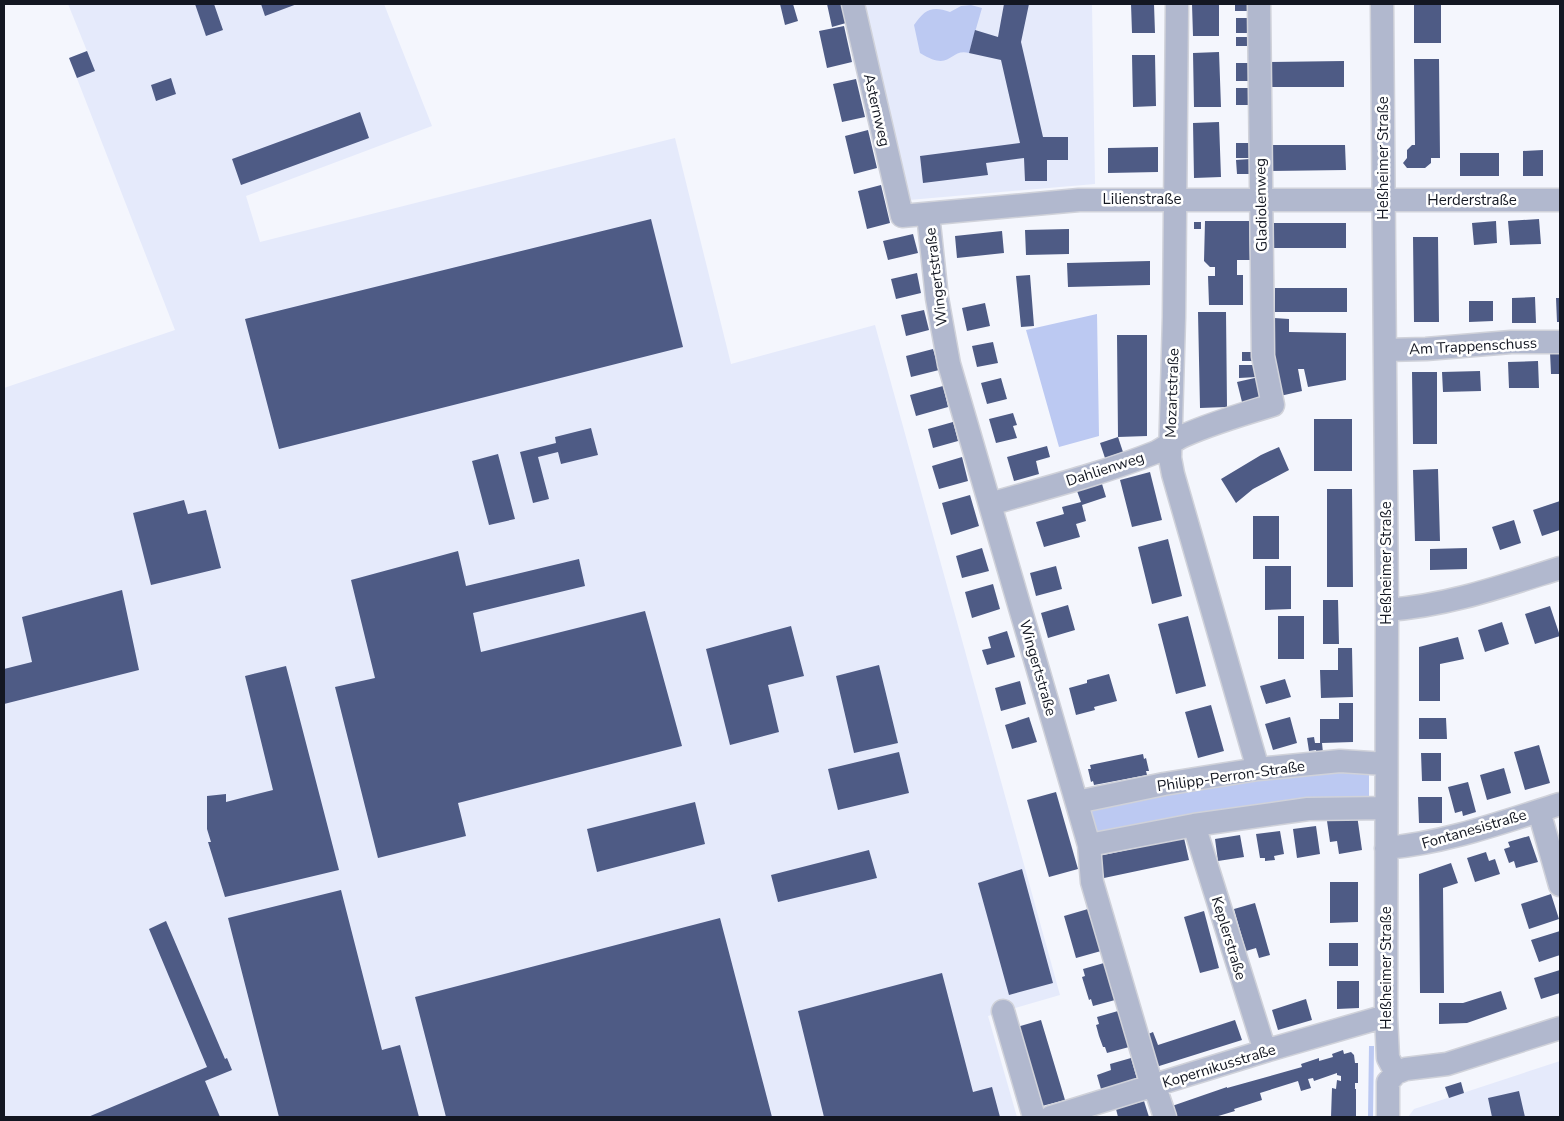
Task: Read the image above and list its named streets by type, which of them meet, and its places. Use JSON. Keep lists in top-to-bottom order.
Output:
{
  "streets": {
    "street": [
      "Asternweg",
      "Heßheimer Straße",
      "Lilienstraße",
      "Herderstraße",
      "Gladiolenweg",
      "Wingertstraße",
      "Am Trappenschuss",
      "Mozartstraße",
      "Dahlienweg",
      "Philipp-Perron-Straße",
      "Fontanesistraße",
      "Keplerstraße",
      "Kopernikusstraße"
    ]
  },
  "crossings": [
    ["Asternweg", "Lilienstraße"],
    ["Heßheimer Straße", "Lilienstraße"],
    ["Heßheimer Straße", "Herderstraße"],
    ["Heßheimer Straße", "Am Trappenschuss"],
    ["Heßheimer Straße", "Philipp-Perron-Straße"],
    ["Heßheimer Straße", "Fontanesistraße"],
    ["Heßheimer Straße", "Kopernikusstraße"],
    ["Lilienstraße", "Herderstraße"],
    ["Lilienstraße", "Gladiolenweg"],
    ["Lilienstraße", "Wingertstraße"],
    ["Lilienstraße", "Mozartstraße"],
    ["Gladiolenweg", "Dahlienweg"],
    ["Wingertstraße", "Dahlienweg"],
    ["Wingertstraße", "Philipp-Perron-Straße"],
    ["Wingertstraße", "Kopernikusstraße"],
    ["Mozartstraße", "Dahlienweg"],
    ["Mozartstraße", "Philipp-Perron-Straße"],
    ["Keplerstraße", "Kopernikusstraße"]
  ]
}
